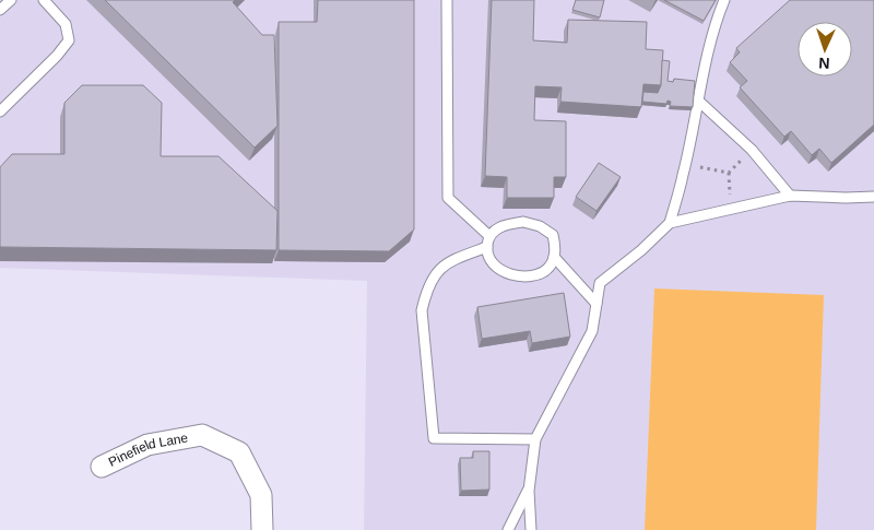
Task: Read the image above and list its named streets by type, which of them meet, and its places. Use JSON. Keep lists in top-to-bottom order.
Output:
{
  "streets": {
    "street": ["Pinefield Lane"]
  },
  "north": "bottom"
}
